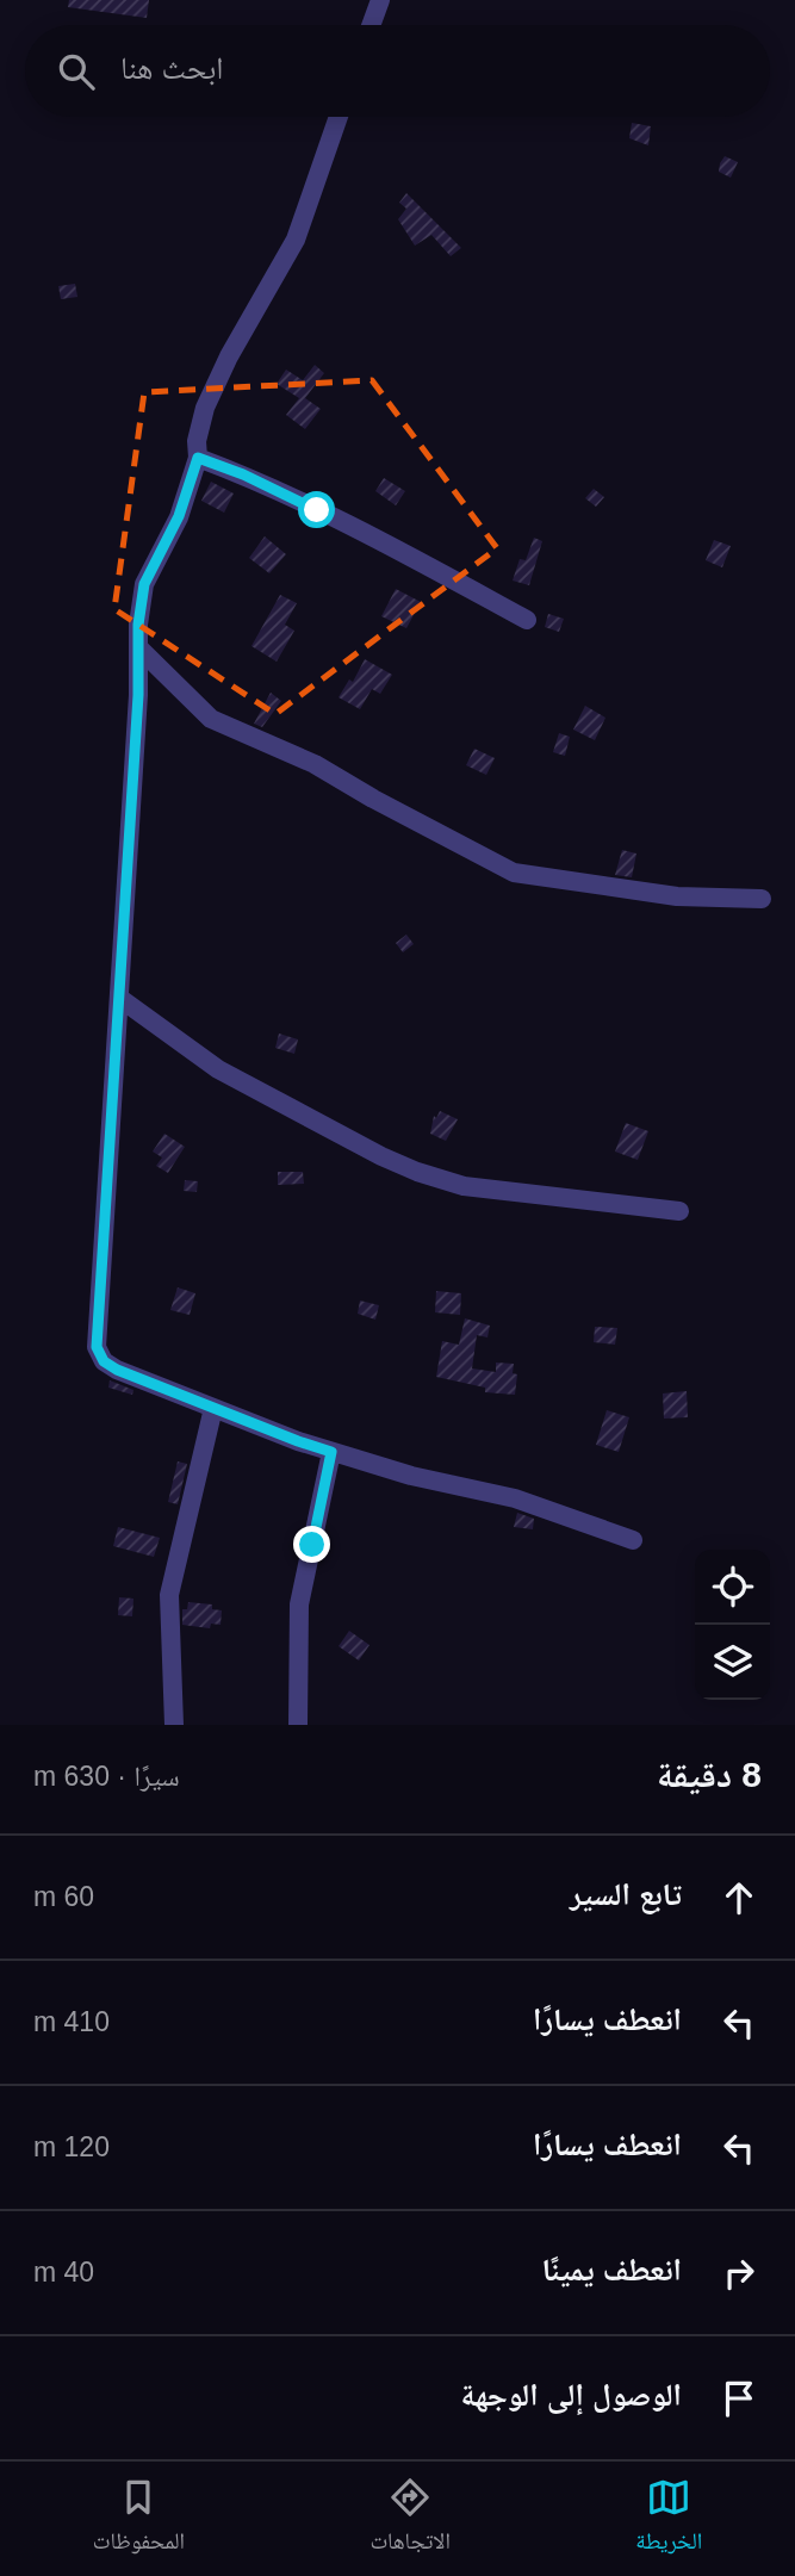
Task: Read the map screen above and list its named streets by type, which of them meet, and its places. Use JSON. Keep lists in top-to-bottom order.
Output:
{
  "page": {
    "search": "ابحث هنا",
    "heading": ["8 دقيقة", "سيرًا · 630 m"],
    "list": [
      ["تابع السير", "60 m"],
      ["انعطف يسارًا", "410 m"],
      ["انعطف يسارًا", "120 m"],
      ["انعطف يمينًا", "40 m"],
      "الوصول إلى الوجهة"
    ],
    "nav": ["الخريطة", "الاتجاهات", "المحفوظات"]
  }
}
